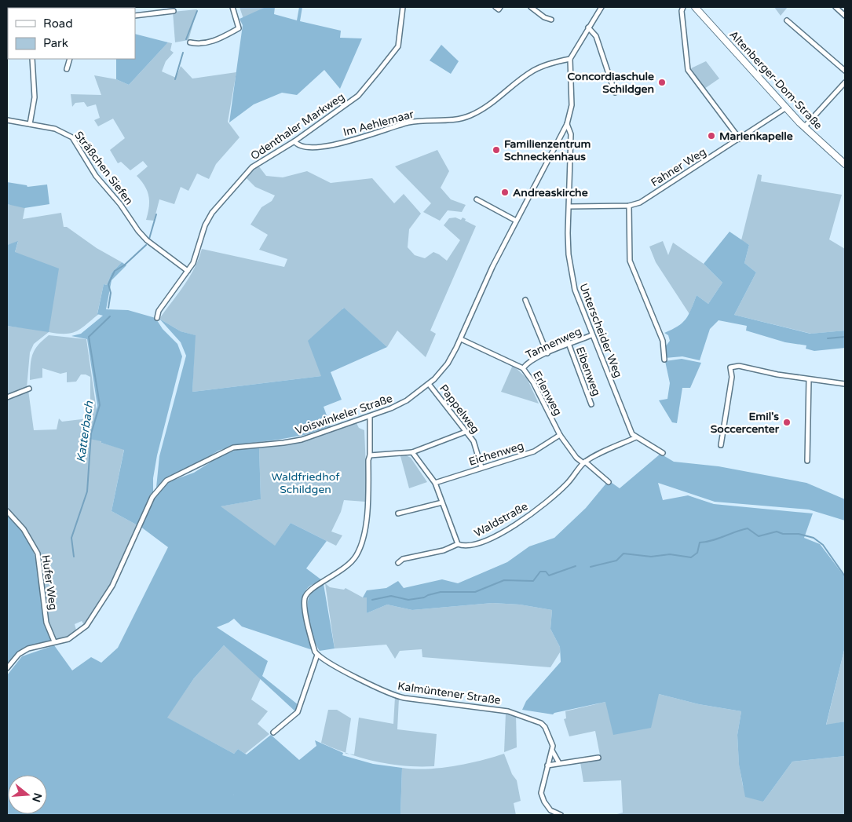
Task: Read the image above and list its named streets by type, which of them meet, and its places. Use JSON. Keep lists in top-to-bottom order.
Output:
{
  "streets": {
    "main road": ["Altenberger-Dom-Straße"],
    "street": [
      "Im Aehlemaar",
      "Odenthaler Markweg",
      "Fahner Weg",
      "Sträßchen Siefen",
      "Unterscheider Weg",
      "Tannenweg",
      "Eibenweg",
      "Erlenweg",
      "Pappelweg",
      "Voiswinkeler Straße",
      "Eichenweg",
      "Waldstraße",
      "Hufer Weg",
      "Kalmüntener Straße"
    ]
  },
  "crossings": [
    ["Altenberger-Dom-Straße", "Fahner Weg"],
    ["Im Aehlemaar", "Odenthaler Markweg"],
    ["Im Aehlemaar", "Voiswinkeler Straße"],
    ["Odenthaler Markweg", "Sträßchen Siefen"],
    ["Fahner Weg", "Unterscheider Weg"],
    ["Unterscheider Weg", "Tannenweg"],
    ["Unterscheider Weg", "Voiswinkeler Straße"],
    ["Unterscheider Weg", "Waldstraße"],
    ["Tannenweg", "Eibenweg"],
    ["Tannenweg", "Erlenweg"],
    ["Erlenweg", "Voiswinkeler Straße"],
    ["Erlenweg", "Eichenweg"],
    ["Erlenweg", "Waldstraße"],
    ["Pappelweg", "Voiswinkeler Straße"],
    ["Pappelweg", "Eichenweg"],
    ["Voiswinkeler Straße", "Hufer Weg"]
  ],
  "water": ["Katterbach"],
  "parks": ["Waldfriedhof Schildgen"],
  "places": [
    "Concordiaschule Schildgen",
    "Marienkapelle",
    "Familienzentrum Schneckenhaus",
    "Andreaskirche",
    "Emil's Soccercenter"
  ],
  "legend": ["Road", "Park"],
  "north": "right"
}
